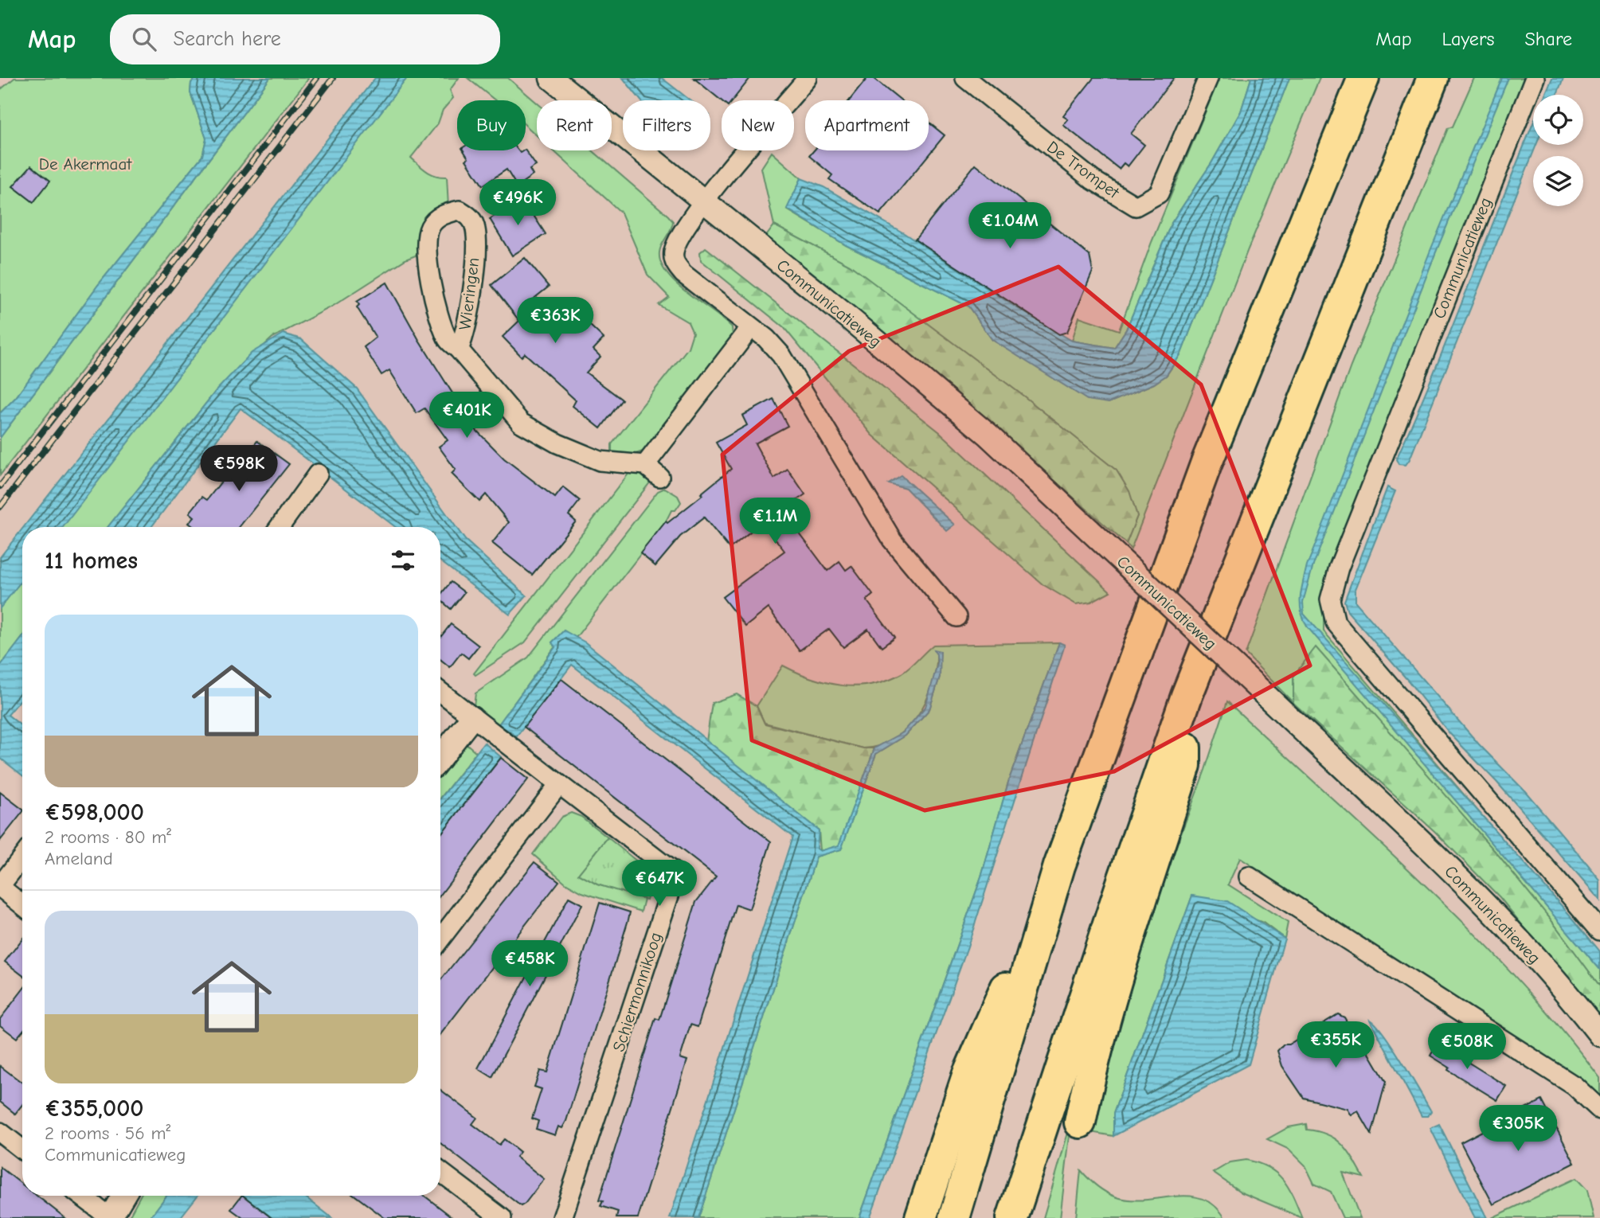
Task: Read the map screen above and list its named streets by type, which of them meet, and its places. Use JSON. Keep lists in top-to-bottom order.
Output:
{
  "streets": {
    "street": [
      "De Trompet",
      "Communicatieweg",
      "Wieringen",
      "Schiermonnikoog"
    ]
  },
  "parks": ["De Akermaat"],
  "page": {
    "header": "Map",
    "search": "Search here",
    "nav": ["Map", "Layers", "Share"],
    "chip": [
      "Buy",
      "Rent",
      "Filters",
      "New",
      "Apartment"
    ],
    "price": [
      "€496K",
      "€1.04M",
      "€363K",
      "€401K",
      "€598K",
      "€1.1M",
      "€647K",
      "€458K",
      "€355K",
      "€508K",
      "€305K"
    ],
    "heading": "11 homes",
    "list": [
      {
        "name": "€598,000",
        "note": "2 rooms · 80 m² · Ameland"
      },
      {
        "name": "€355,000",
        "note": "2 rooms · 56 m² · Communicatieweg"
      }
    ]
  }
}
